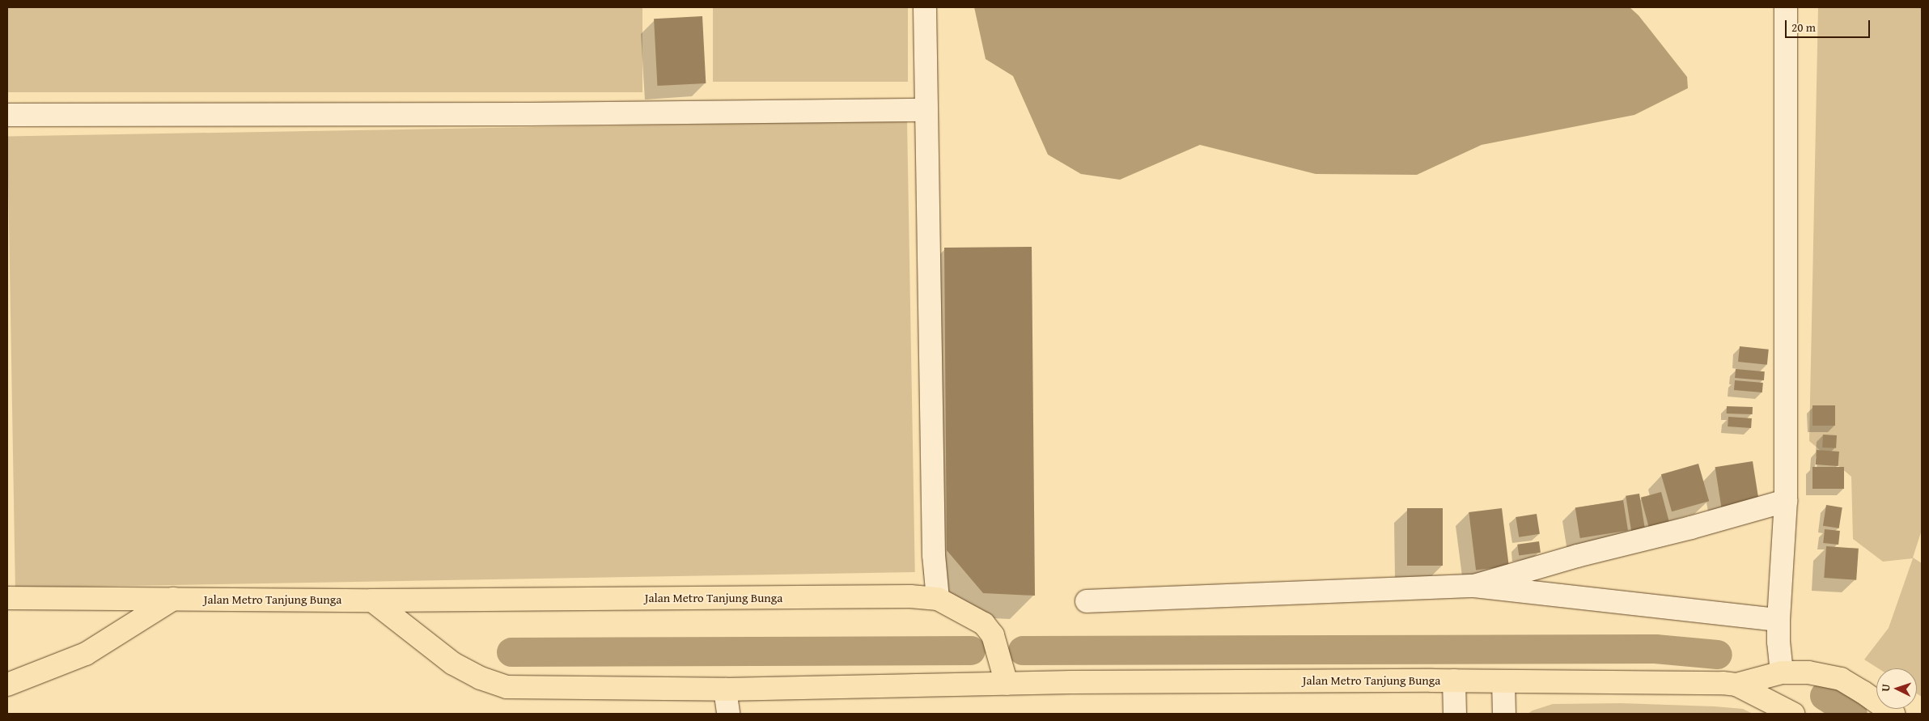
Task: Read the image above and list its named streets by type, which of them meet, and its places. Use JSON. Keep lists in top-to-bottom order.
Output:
{
  "streets": {
    "main road": ["Jalan Metro Tanjung Bunga"]
  },
  "scale_bar": "20 m",
  "north": "left"
}
